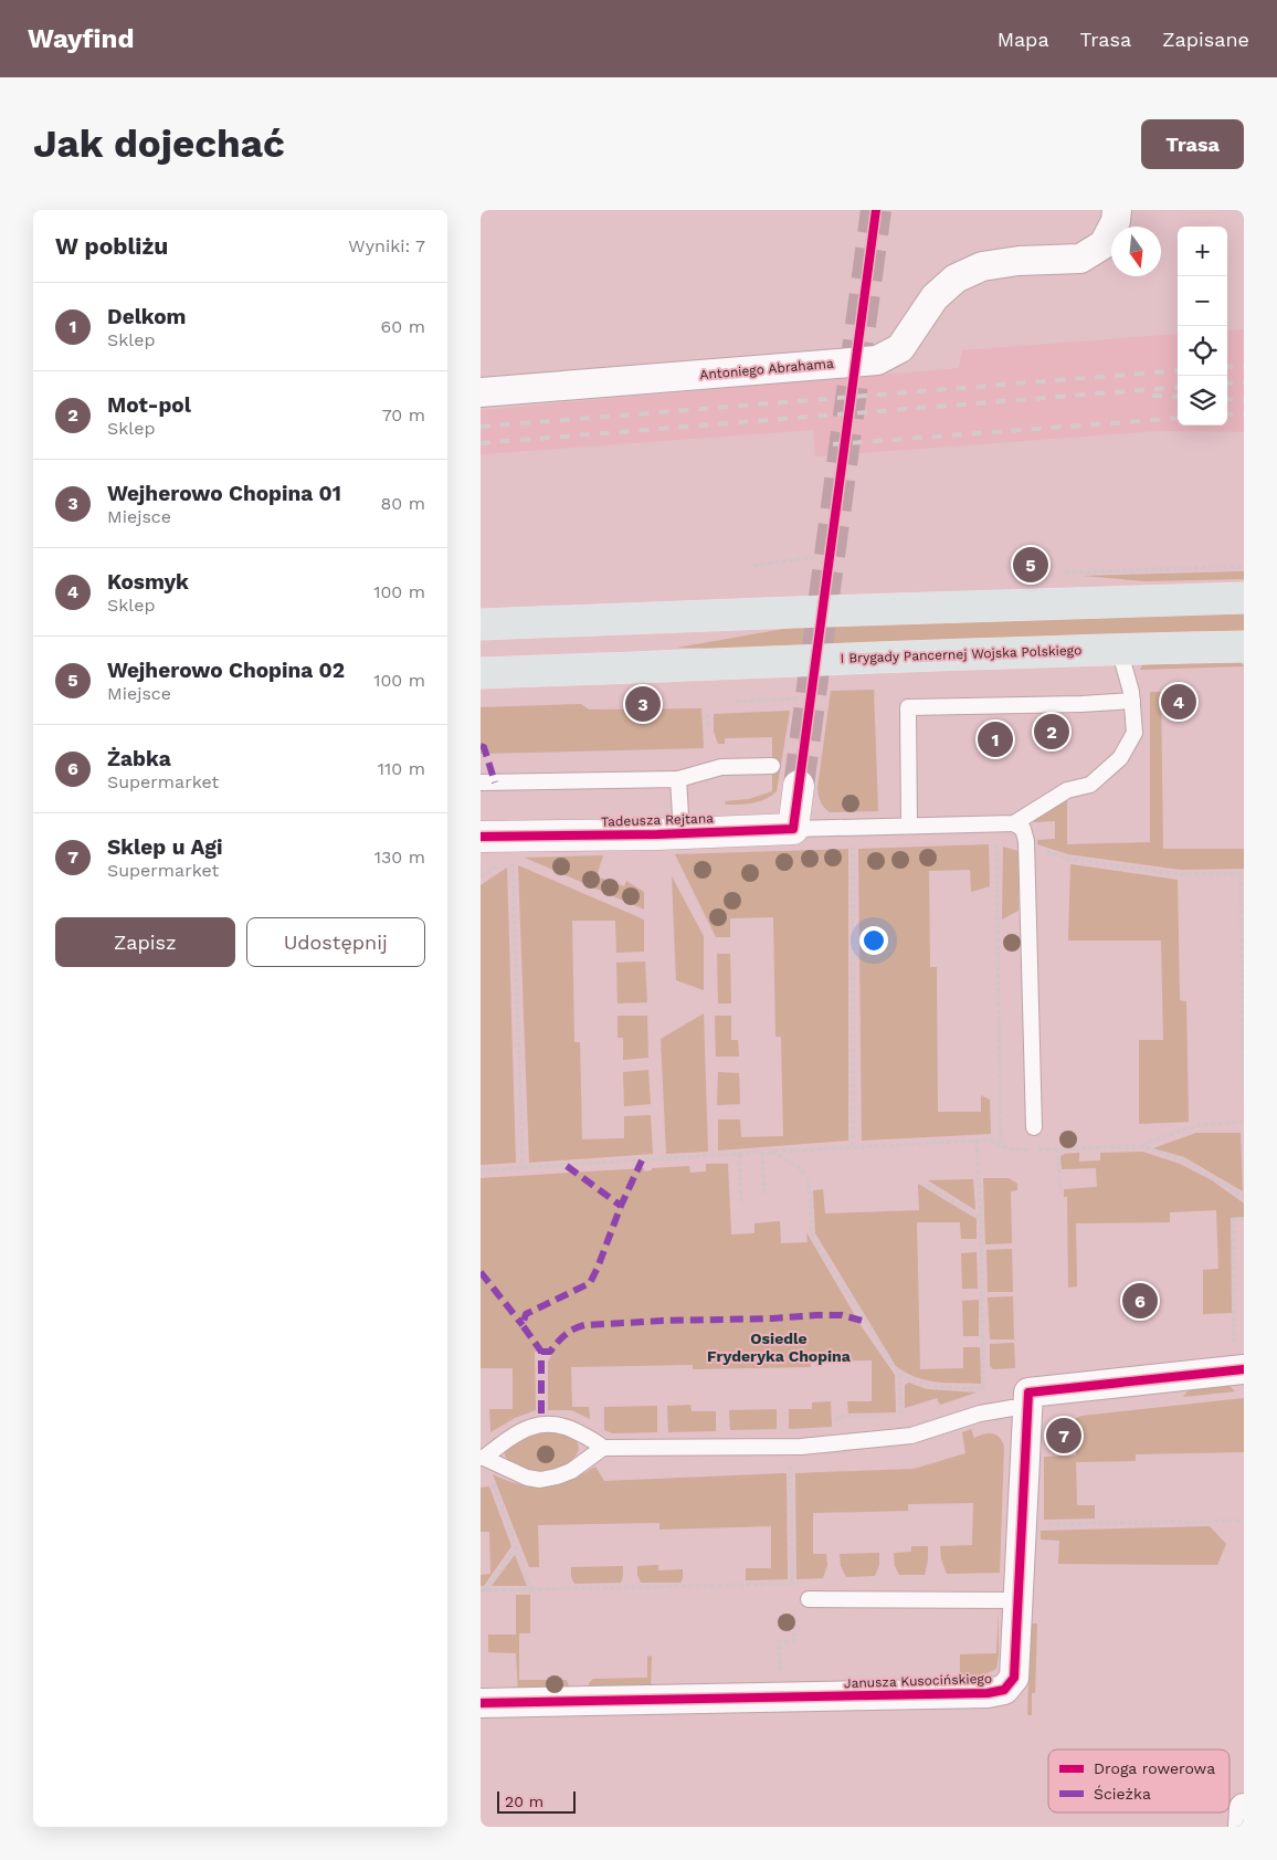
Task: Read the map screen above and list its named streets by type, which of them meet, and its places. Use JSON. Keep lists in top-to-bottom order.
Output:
{
  "streets": {
    "main road": ["I Brygady Pancernej Wojska Polskiego"],
    "street": ["Antoniego Abrahama", "Tadeusza Rejtana", "Janusza Kusocińskiego"]
  },
  "districts": ["Osiedle Fryderyka Chopina"],
  "legend": ["Droga rowerowa", "Ścieżka"],
  "scale_bar": "20 m",
  "north": "bottom",
  "page": {
    "header": "Wayfind",
    "nav": ["Mapa", "Trasa", "Zapisane"],
    "buttons": [
      "Trasa",
      ["Zapisz", "Udostępnij"]
    ],
    "title": "Jak dojechać",
    "heading": ["W pobliżu", "Wyniki: 7"],
    "map_buttons": ["+", "−"],
    "list": [
      {
        "mark": "1",
        "name": "Delkom",
        "note": "Sklep",
        "value": "60 m"
      },
      {
        "mark": "2",
        "name": "Mot-pol",
        "note": "Sklep",
        "value": "70 m"
      },
      {
        "mark": "3",
        "name": "Wejherowo Chopina 01",
        "note": "Miejsce",
        "value": "80 m"
      },
      {
        "mark": "4",
        "name": "Kosmyk",
        "note": "Sklep",
        "value": "100 m"
      },
      {
        "mark": "5",
        "name": "Wejherowo Chopina 02",
        "note": "Miejsce",
        "value": "100 m"
      },
      {
        "mark": "6",
        "name": "Żabka",
        "note": "Supermarket",
        "value": "110 m"
      },
      {
        "mark": "7",
        "name": "Sklep u Agi",
        "note": "Supermarket",
        "value": "130 m"
      }
    ],
    "pins": [
      "5",
      "4",
      "3",
      "2",
      "1",
      "6",
      "7"
    ],
    "scale": "20 m"
  }
}
